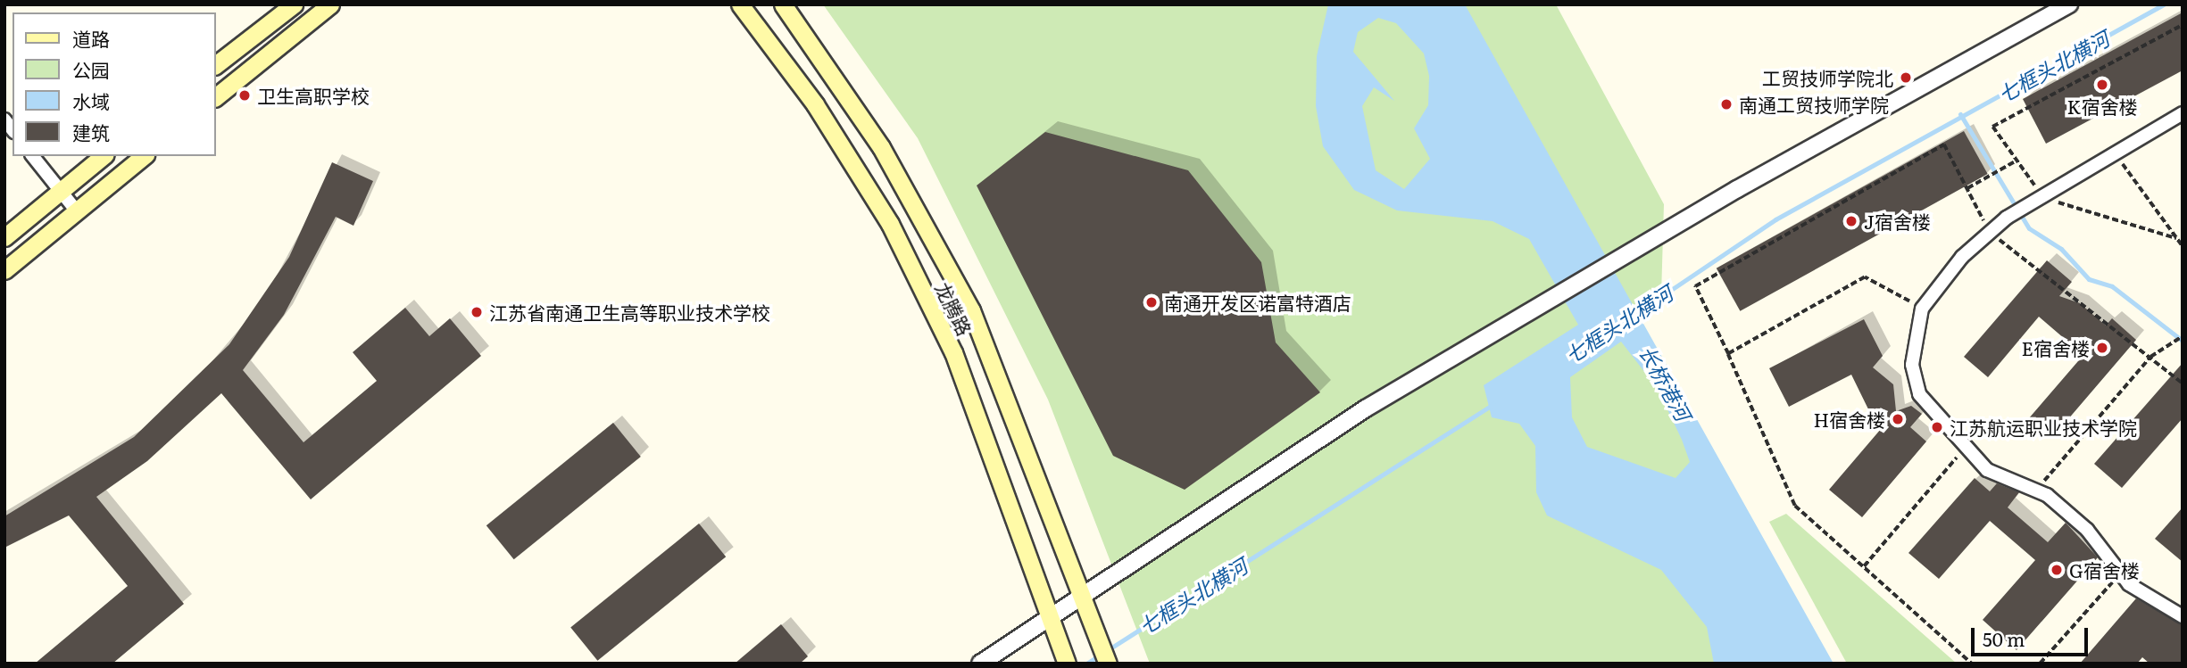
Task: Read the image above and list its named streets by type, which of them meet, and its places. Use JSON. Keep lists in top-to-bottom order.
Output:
{
  "streets": {
    "main road": ["龙腾路"]
  },
  "water": ["七框头北横河", "长桥港河"],
  "places": [
    "工贸技师学院北",
    "K宿舍楼",
    "卫生高职学校",
    "南通工贸技师学院",
    "J宿舍楼",
    "南通开发区诺富特酒店",
    "江苏省南通卫生高等职业技术学校",
    "E宿舍楼",
    "H宿舍楼",
    "江苏航运职业技术学院",
    "G宿舍楼"
  ],
  "legend": [
    "道路",
    "公园",
    "水域",
    "建筑"
  ],
  "scale_bar": "50 m"
}
